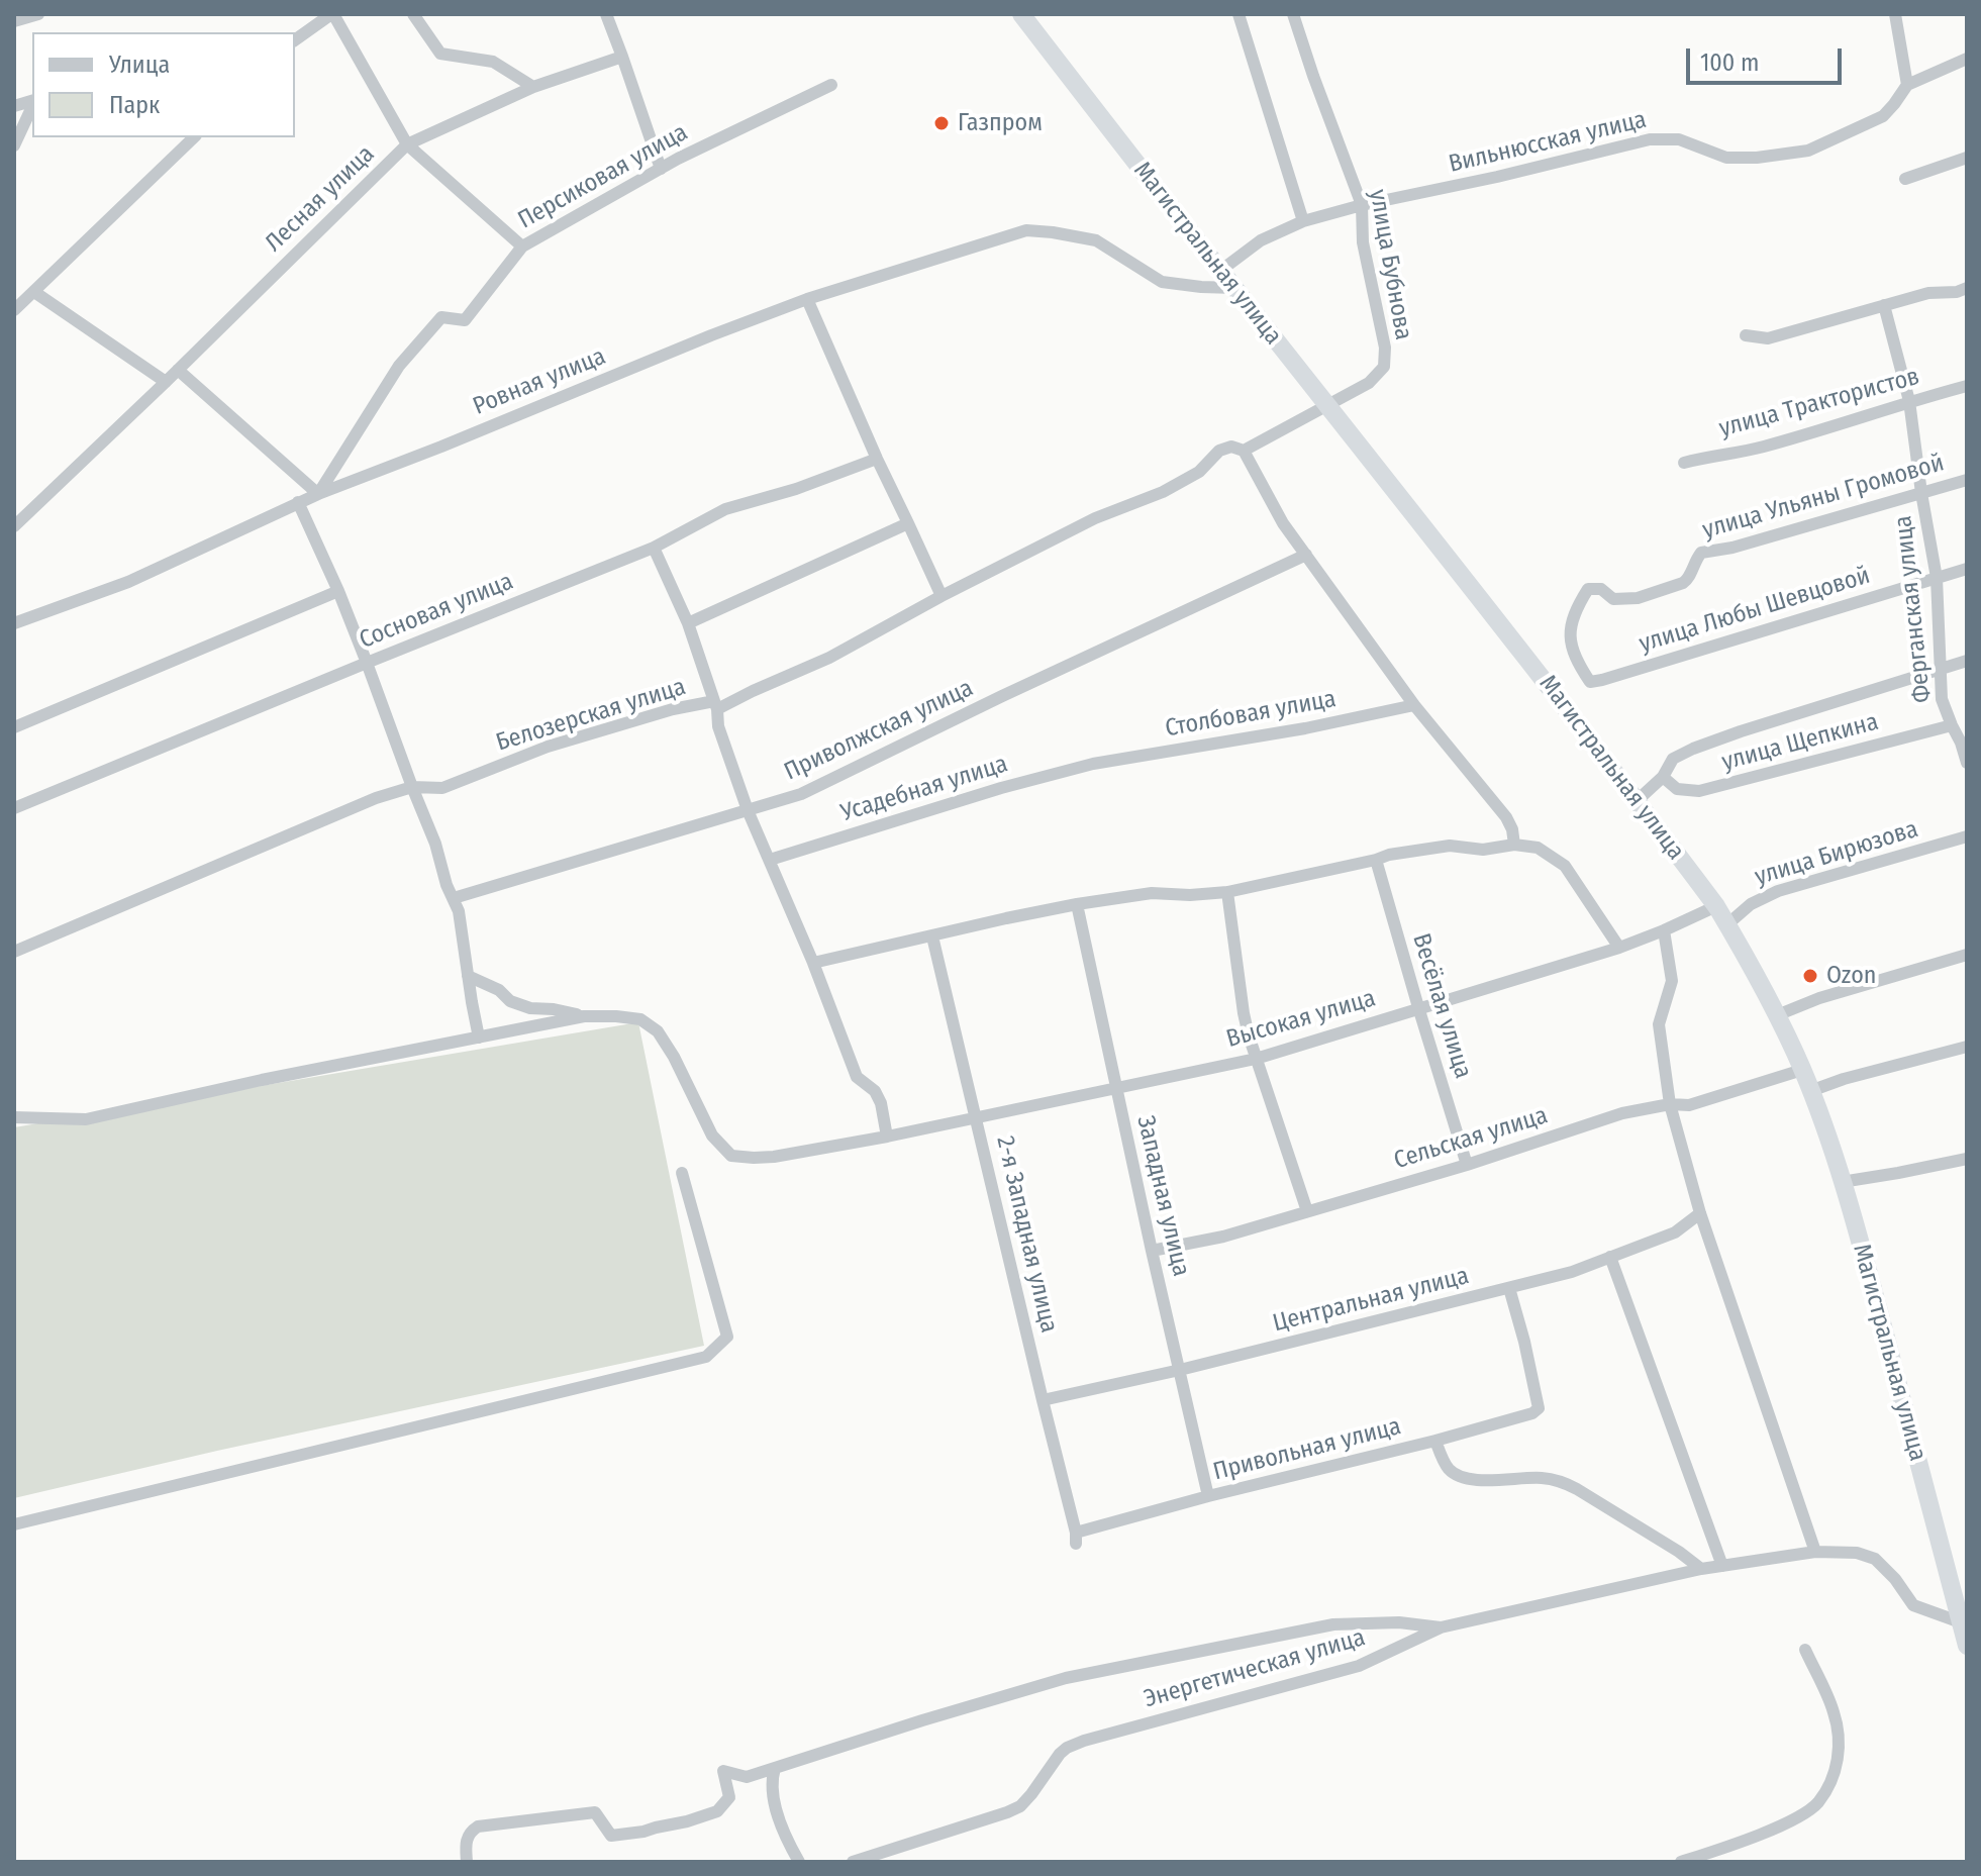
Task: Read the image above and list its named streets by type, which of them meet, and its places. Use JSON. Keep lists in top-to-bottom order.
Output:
{
  "streets": {
    "highway": ["Магистральная улица"],
    "street": [
      "Вильнюсская улица",
      "Персиковая улица",
      "Лесная улица",
      "улица Бубнова",
      "Ровная улица",
      "улица Трактористов",
      "улица Ульяны Громовой",
      "Ферганская улица",
      "улица Любы Шевцовой",
      "Сосновая улица",
      "Столбовая улица",
      "Белозерская улица",
      "Приволжская улица",
      "улица Щепкина",
      "Усадебная улица",
      "улица Бирюзова",
      "Весёлая улица",
      "Высокая улица",
      "Сельская улица",
      "Западная улица",
      "2-я Западная улица",
      "Центральная улица",
      "Привольная улица",
      "Энергетическая улица"
    ]
  },
  "crossings": [
    ["Вильнюсская улица", "Магистральная улица"],
    ["Вильнюсская улица", "улица Бубнова"],
    ["Персиковая улица", "Ровная улица"],
    ["Магистральная улица", "улица Бубнова"],
    ["Магистральная улица", "Ровная улица"],
    ["Магистральная улица", "Белозерская улица"],
    ["Магистральная улица", "улица Бирюзова"],
    ["Магистральная улица", "Высокая улица"],
    ["Магистральная улица", "Сельская улица"],
    ["Магистральная улица", "Энергетическая улица"],
    ["улица Бубнова", "Белозерская улица"],
    ["улица Трактористов", "Ферганская улица"],
    ["улица Ульяны Громовой", "Ферганская улица"],
    ["улица Ульяны Громовой", "улица Любы Шевцовой"],
    ["Ферганская улица", "улица Любы Шевцовой"],
    ["Ферганская улица", "улица Щепкина"],
    ["Столбовая улица", "Усадебная улица"],
    ["Весёлая улица", "Высокая улица"],
    ["Весёлая улица", "Сельская улица"],
    ["Высокая улица", "Западная улица"],
    ["Высокая улица", "2-я Западная улица"],
    ["Сельская улица", "Западная улица"],
    ["Западная улица", "Центральная улица"],
    ["Западная улица", "Привольная улица"],
    ["2-я Западная улица", "Центральная улица"],
    ["2-я Западная улица", "Привольная улица"],
    ["Привольная улица", "Энергетическая улица"]
  ],
  "places": ["Газпром", "Ozon"],
  "legend": ["Улица", "Парк"],
  "scale_bar": "100 m"
}
